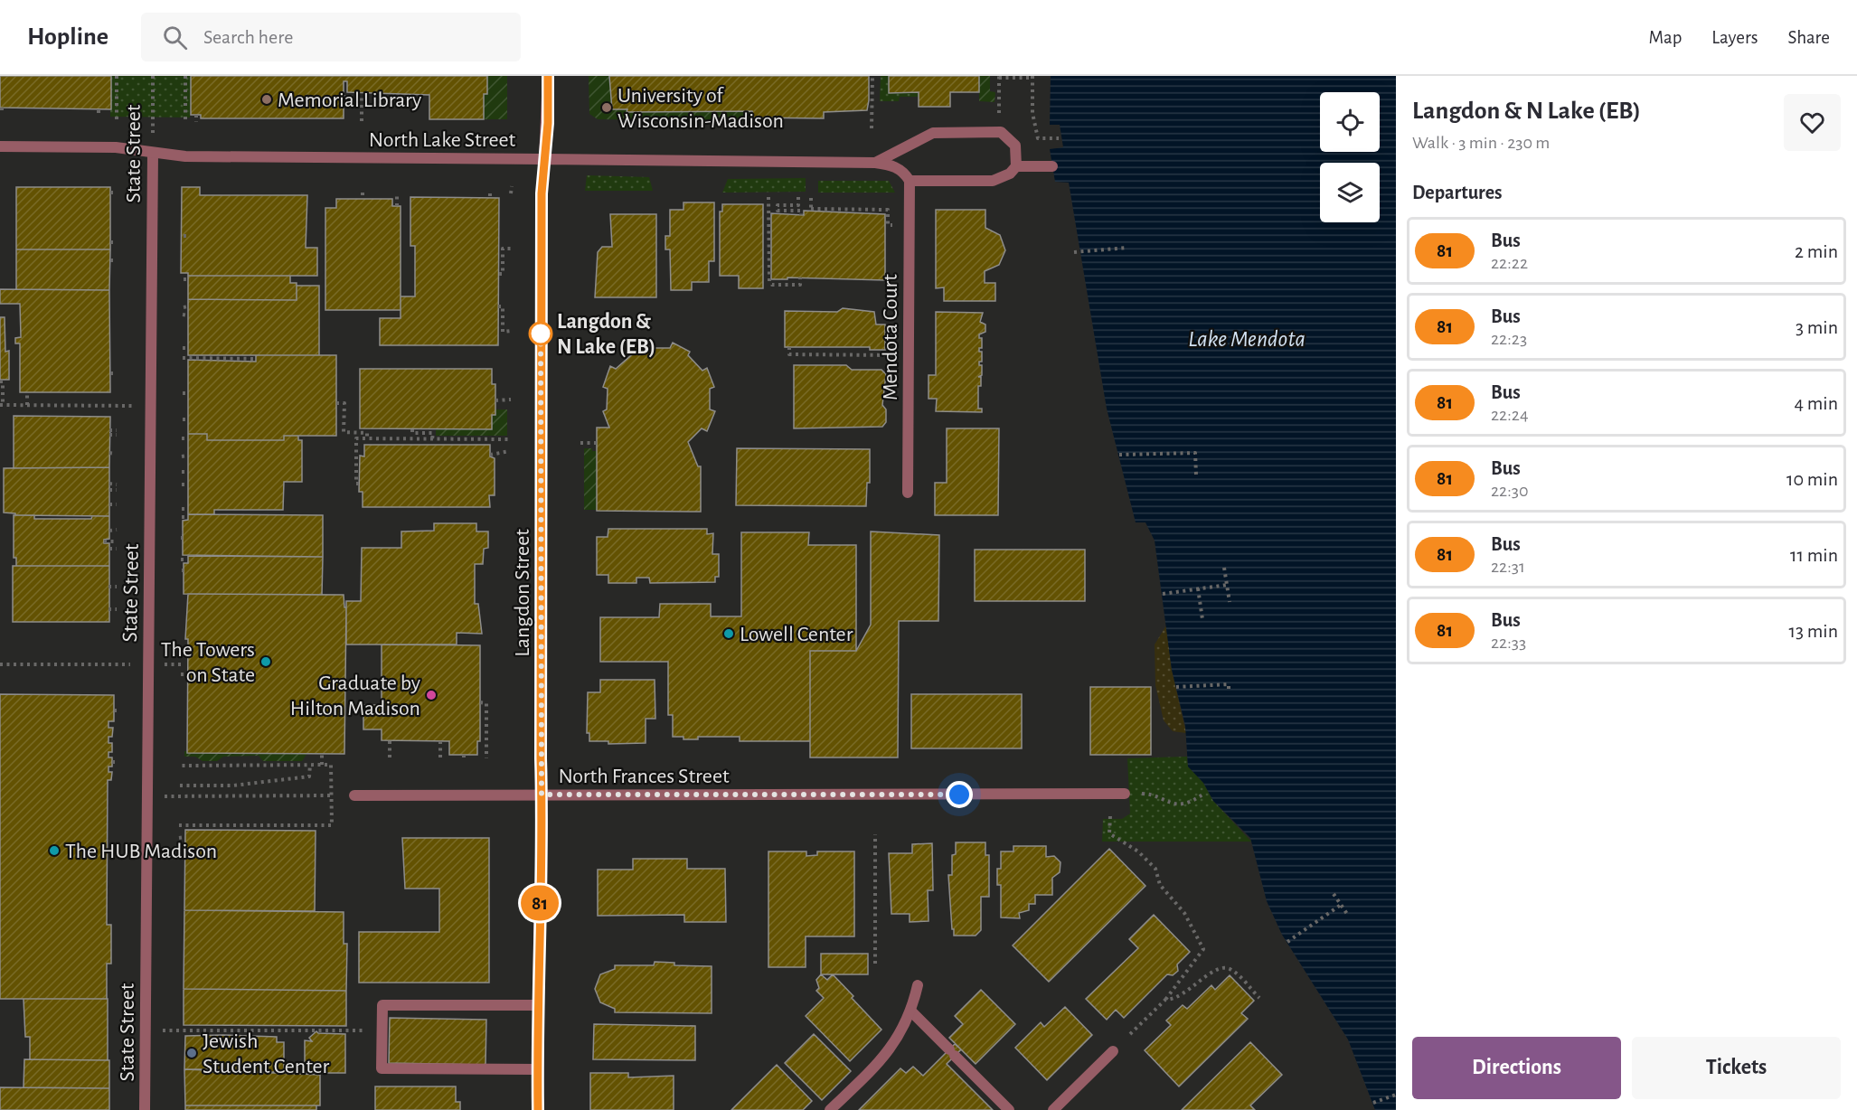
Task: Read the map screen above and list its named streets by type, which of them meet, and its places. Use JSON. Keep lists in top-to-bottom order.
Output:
{
  "streets": {
    "street": [
      "North Lake Street",
      "State Street",
      "Mendota Court",
      "Langdon Street",
      "North Frances Street"
    ]
  },
  "crossings": [
    ["North Lake Street", "State Street"],
    ["North Lake Street", "Mendota Court"],
    ["North Lake Street", "Langdon Street"],
    ["Langdon Street", "North Frances Street"]
  ],
  "water": ["Lake Mendota"],
  "places": [
    "Memorial Library",
    "University of Wisconsin-Madison",
    "Langdon & N Lake (EB)",
    "Lowell Center",
    "The Towers on State",
    "Graduate by Hilton Madison",
    "The HUB Madison",
    "Jewish Student Center"
  ],
  "lines": ["bus line 81"],
  "page": {
    "header": "Hopline",
    "search": "Search here",
    "nav": ["Map", "Layers", "Share"],
    "on_map": "81",
    "heading": [
      ["Langdon & N Lake (EB)", "Walk · 3 min · 230 m"],
      "Departures"
    ],
    "list": [
      {
        "mark": "81",
        "name": "Bus",
        "note": "22:22",
        "value": "2 min"
      },
      {
        "mark": "81",
        "name": "Bus",
        "note": "22:23",
        "value": "3 min"
      },
      {
        "mark": "81",
        "name": "Bus",
        "note": "22:24",
        "value": "4 min"
      },
      {
        "mark": "81",
        "name": "Bus",
        "note": "22:30",
        "value": "10 min"
      },
      {
        "mark": "81",
        "name": "Bus",
        "note": "22:31",
        "value": "11 min"
      },
      {
        "mark": "81",
        "name": "Bus",
        "note": "22:33",
        "value": "13 min"
      }
    ],
    "buttons": ["Directions", "Tickets"]
  }
}
